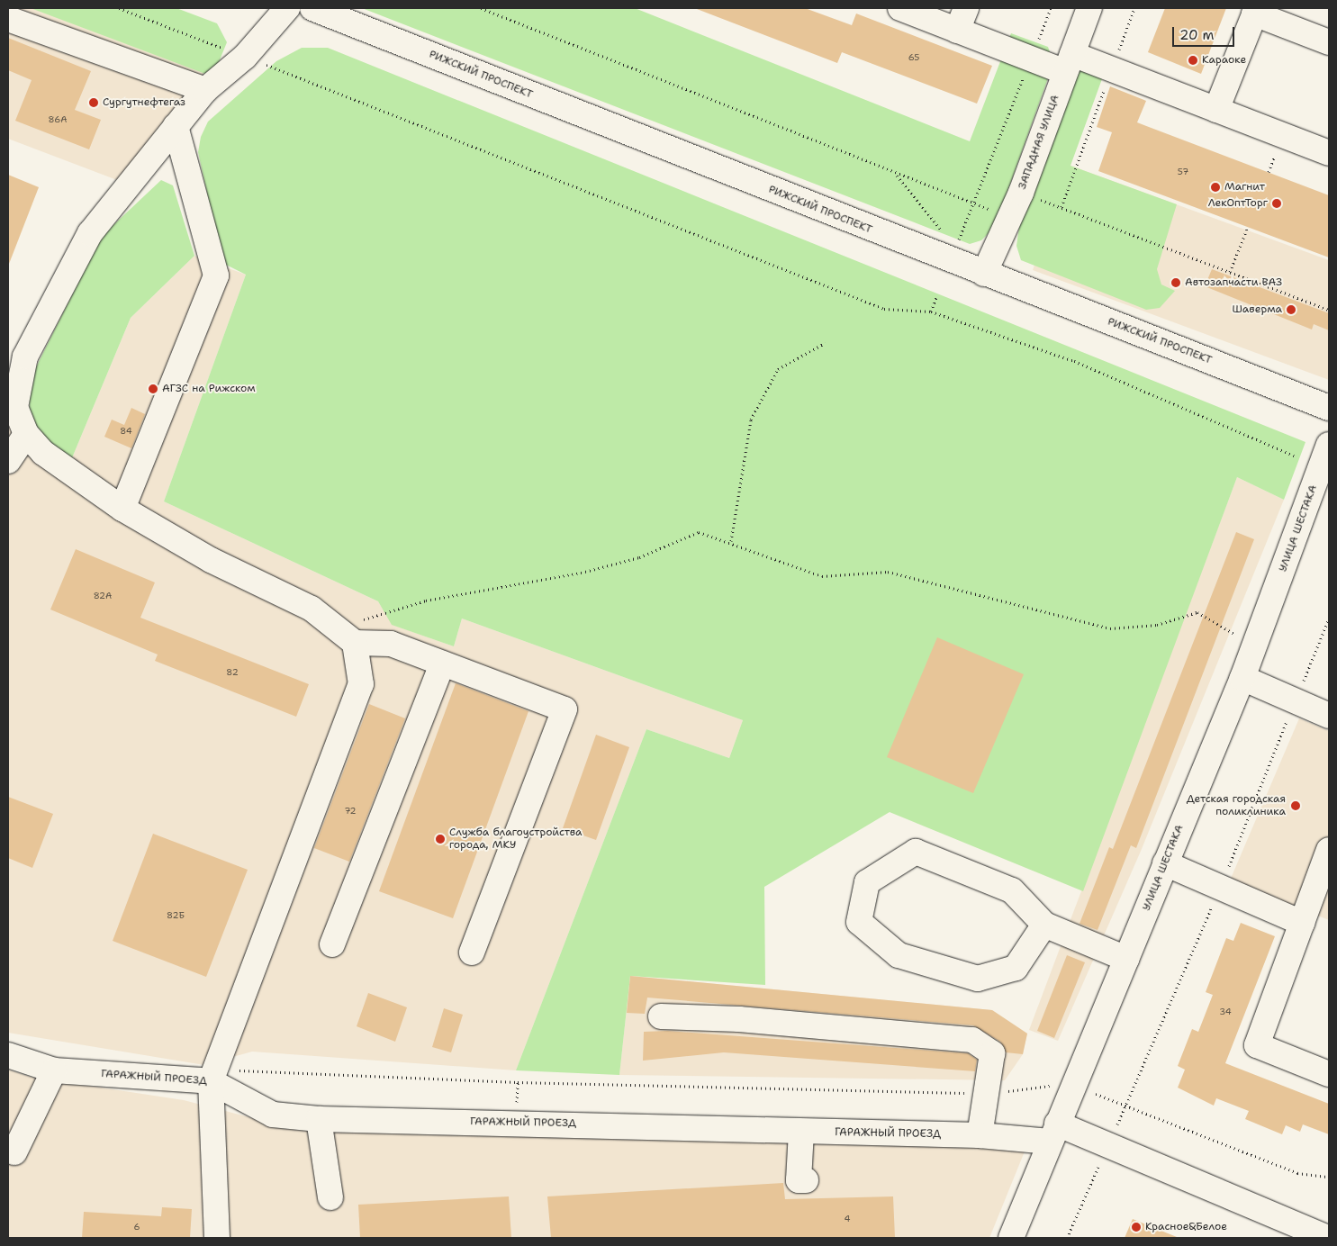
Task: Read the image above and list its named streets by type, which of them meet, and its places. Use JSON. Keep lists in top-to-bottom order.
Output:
{
  "streets": {
    "main road": [
      "РИЖСКИЙ ПРОСПЕКТ",
      "ЗАПАДНАЯ УЛИЦА",
      "УЛИЦА ШЕСТАКА",
      "ГАРАЖНЫЙ ПРОЕЗД"
    ]
  },
  "crossings": [
    ["РИЖСКИЙ ПРОСПЕКТ", "ЗАПАДНАЯ УЛИЦА"],
    ["УЛИЦА ШЕСТАКА", "ГАРАЖНЫЙ ПРОЕЗД"]
  ],
  "places": [
    "Караоке",
    "Сургутнефтегаз",
    "Магнит",
    "ЛекОптТорг",
    "Автозапчасти ВАЗ",
    "Шаверма",
    "АГЗС на Рижском",
    "Детская городская поликлиника",
    "Служба благоустройства города, МКУ",
    "Красное&Белое"
  ],
  "house_numbers": [
    "65",
    "86А",
    "57",
    "84",
    "82А",
    "82",
    "72",
    "82Б",
    "34",
    "4",
    "6"
  ],
  "scale_bar": "20 m"
}
